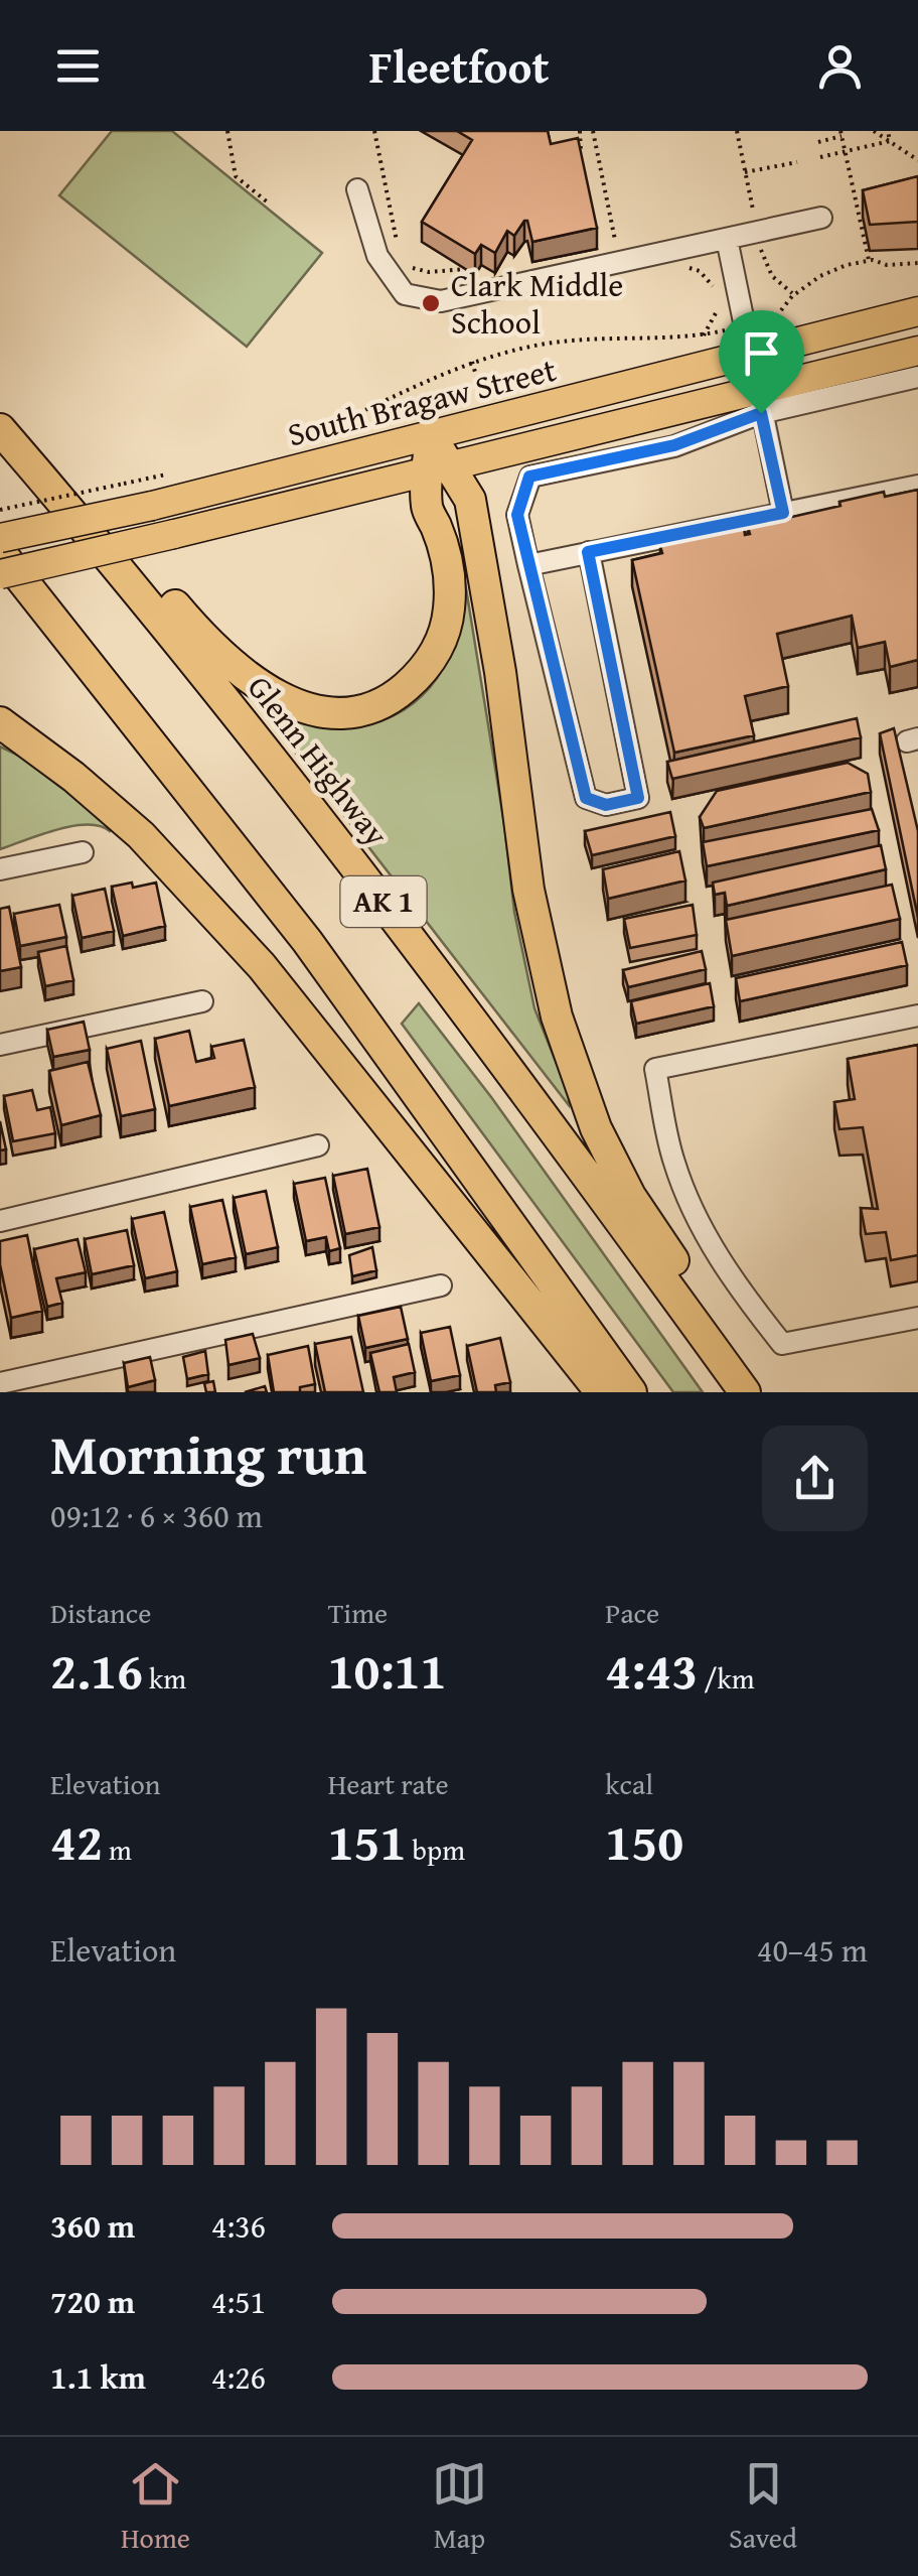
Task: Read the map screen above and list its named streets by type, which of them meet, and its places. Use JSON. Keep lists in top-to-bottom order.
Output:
{
  "streets": {
    "highway": ["Glenn Highway", "AK 1"],
    "main road": ["South Bragaw Street"]
  },
  "places": ["Clark Middle School"],
  "page": {
    "header": "Fleetfoot",
    "heading": ["Morning run", "09:12 · 6 × 360 m"],
    "stats": [
      ["Distance", "2.16 km"],
      ["Time", "10:11"],
      ["Pace", "4:43 /km"],
      ["Elevation", "42 m"],
      ["Heart rate", "151 bpm"],
      ["kcal", "150"]
    ],
    "chart": ["Elevation", "40–45 m"],
    "list": [
      {
        "name": "360 m",
        "note": "4:36"
      },
      {
        "name": "720 m",
        "note": "4:51"
      },
      {
        "name": "1.1 km",
        "note": "4:26"
      }
    ],
    "tabs": ["Home", "Map", "Saved"]
  }
}
